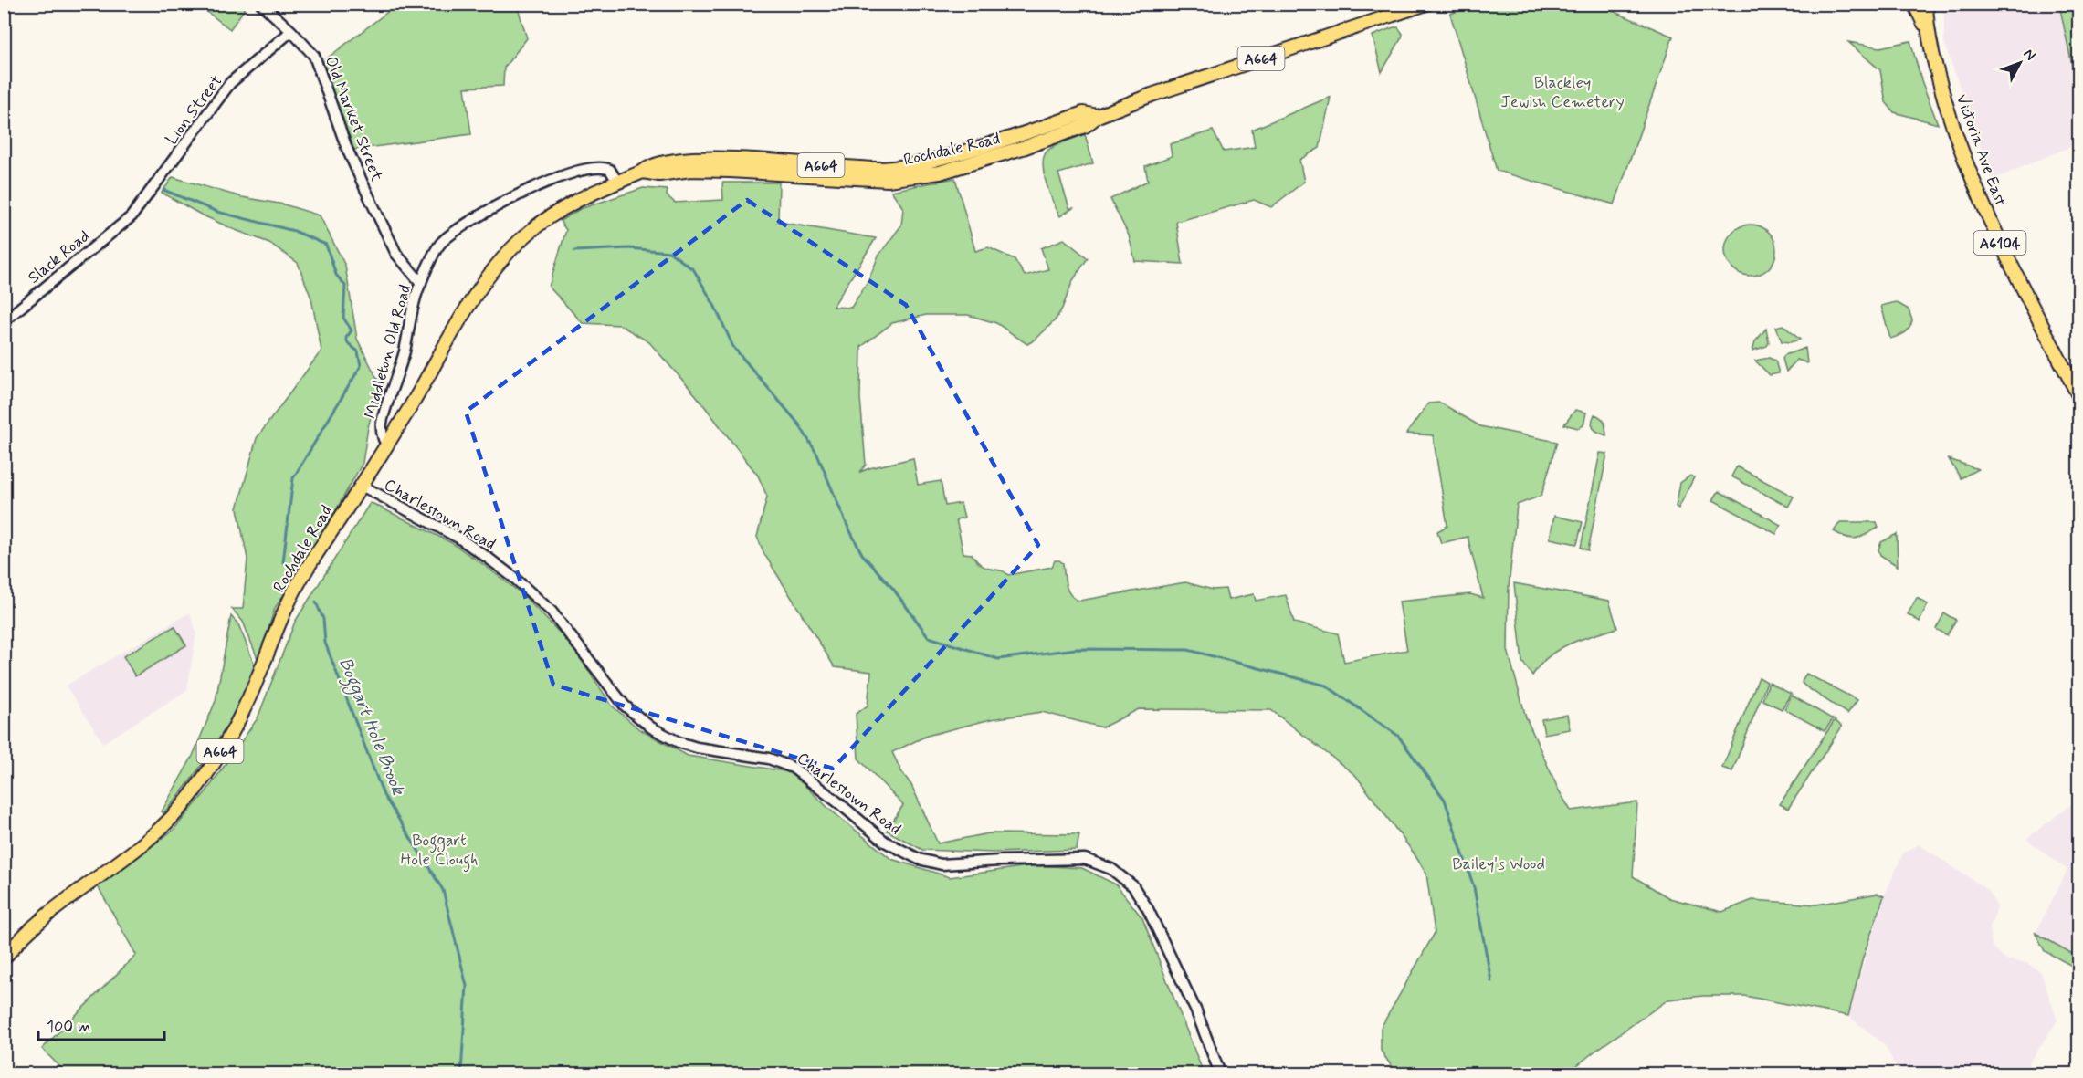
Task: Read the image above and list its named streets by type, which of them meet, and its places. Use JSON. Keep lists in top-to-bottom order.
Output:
{
  "streets": {
    "main road": [
      "A664",
      "Rochdale Road",
      "Victoria Ave East",
      "A6104"
    ],
    "street": [
      "Lion Street",
      "Old Market Street",
      "Slack Road",
      "Middleton Old Road",
      "Charlestown Road"
    ]
  },
  "crossings": [
    ["Lion Street", "Old Market Street"],
    ["Lion Street", "Slack Road"],
    ["Old Market Street", "Middleton Old Road"],
    ["Rochdale Road", "Middleton Old Road"],
    ["Rochdale Road", "Charlestown Road"],
    ["Victoria Ave East", "A6104"]
  ],
  "water": ["Boggart Hole Brook"],
  "parks": ["Blackley Jewish Cemetery", "Boggart Hole Clough", "Bailey's Wood"],
  "scale_bar": "100 m",
  "north": "top right"
}
